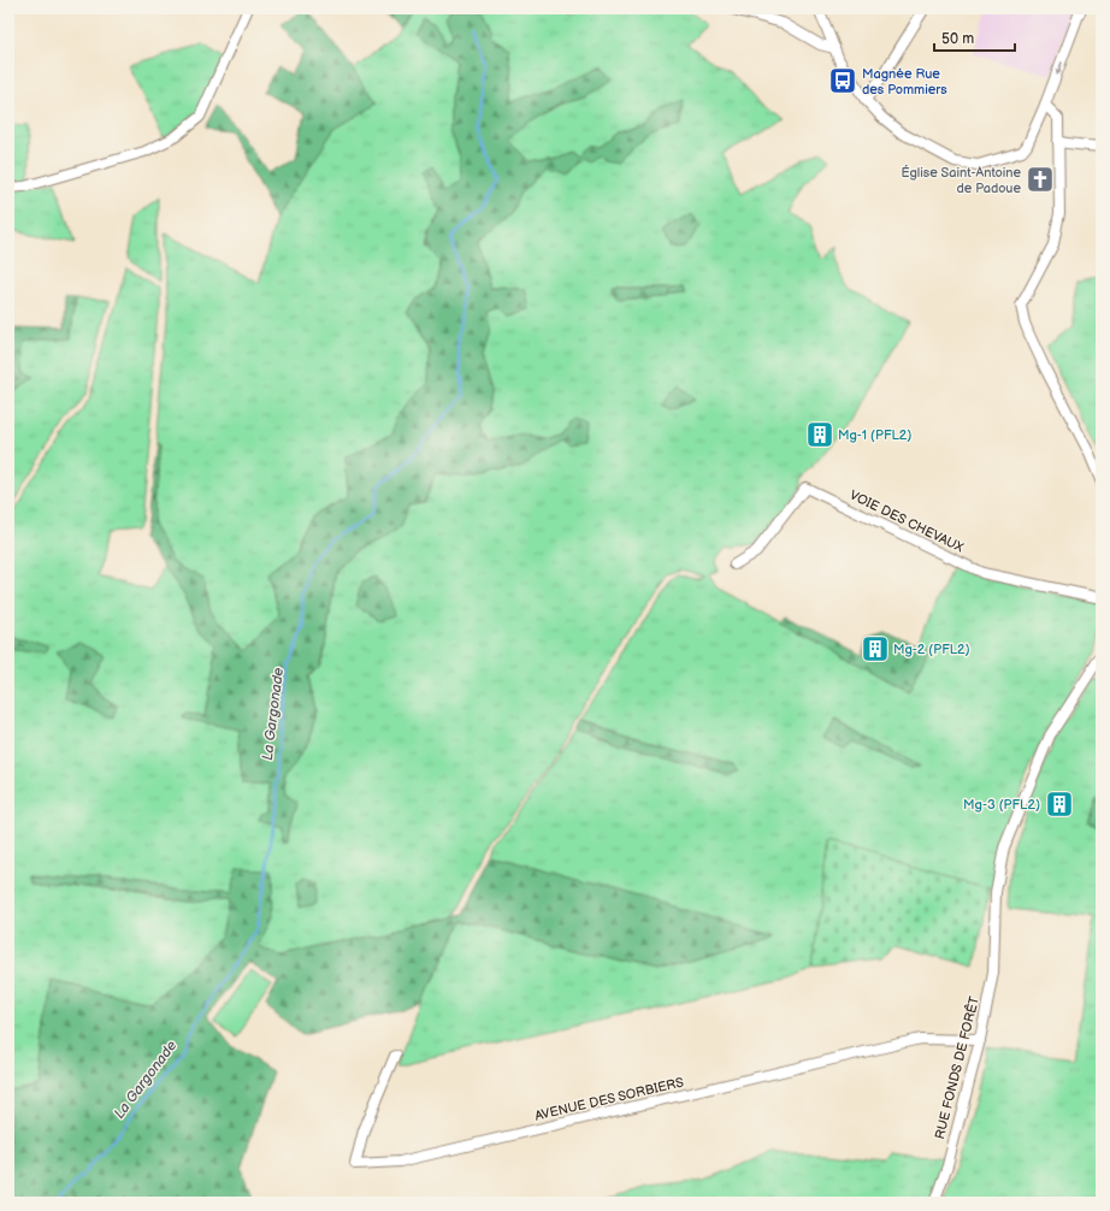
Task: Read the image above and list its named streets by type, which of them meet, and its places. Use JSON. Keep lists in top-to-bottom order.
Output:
{
  "streets": {
    "street": ["VOIE DES CHEVAUX", "RUE FONDS DE FORÊT", "AVENUE DES SORBIERS"]
  },
  "crossings": [
    ["RUE FONDS DE FORÊT", "AVENUE DES SORBIERS"]
  ],
  "water": ["La Gargonade"],
  "places": {
    "bus stop": ["Magnée Rue des Pommiers"],
    "church": ["Église Saint-Antoine de Padoue"],
    "building": ["Mg-1 (PFL2)", "Mg-2 (PFL2)", "Mg-3 (PFL2)"]
  },
  "scale_bar": "50 m"
}
